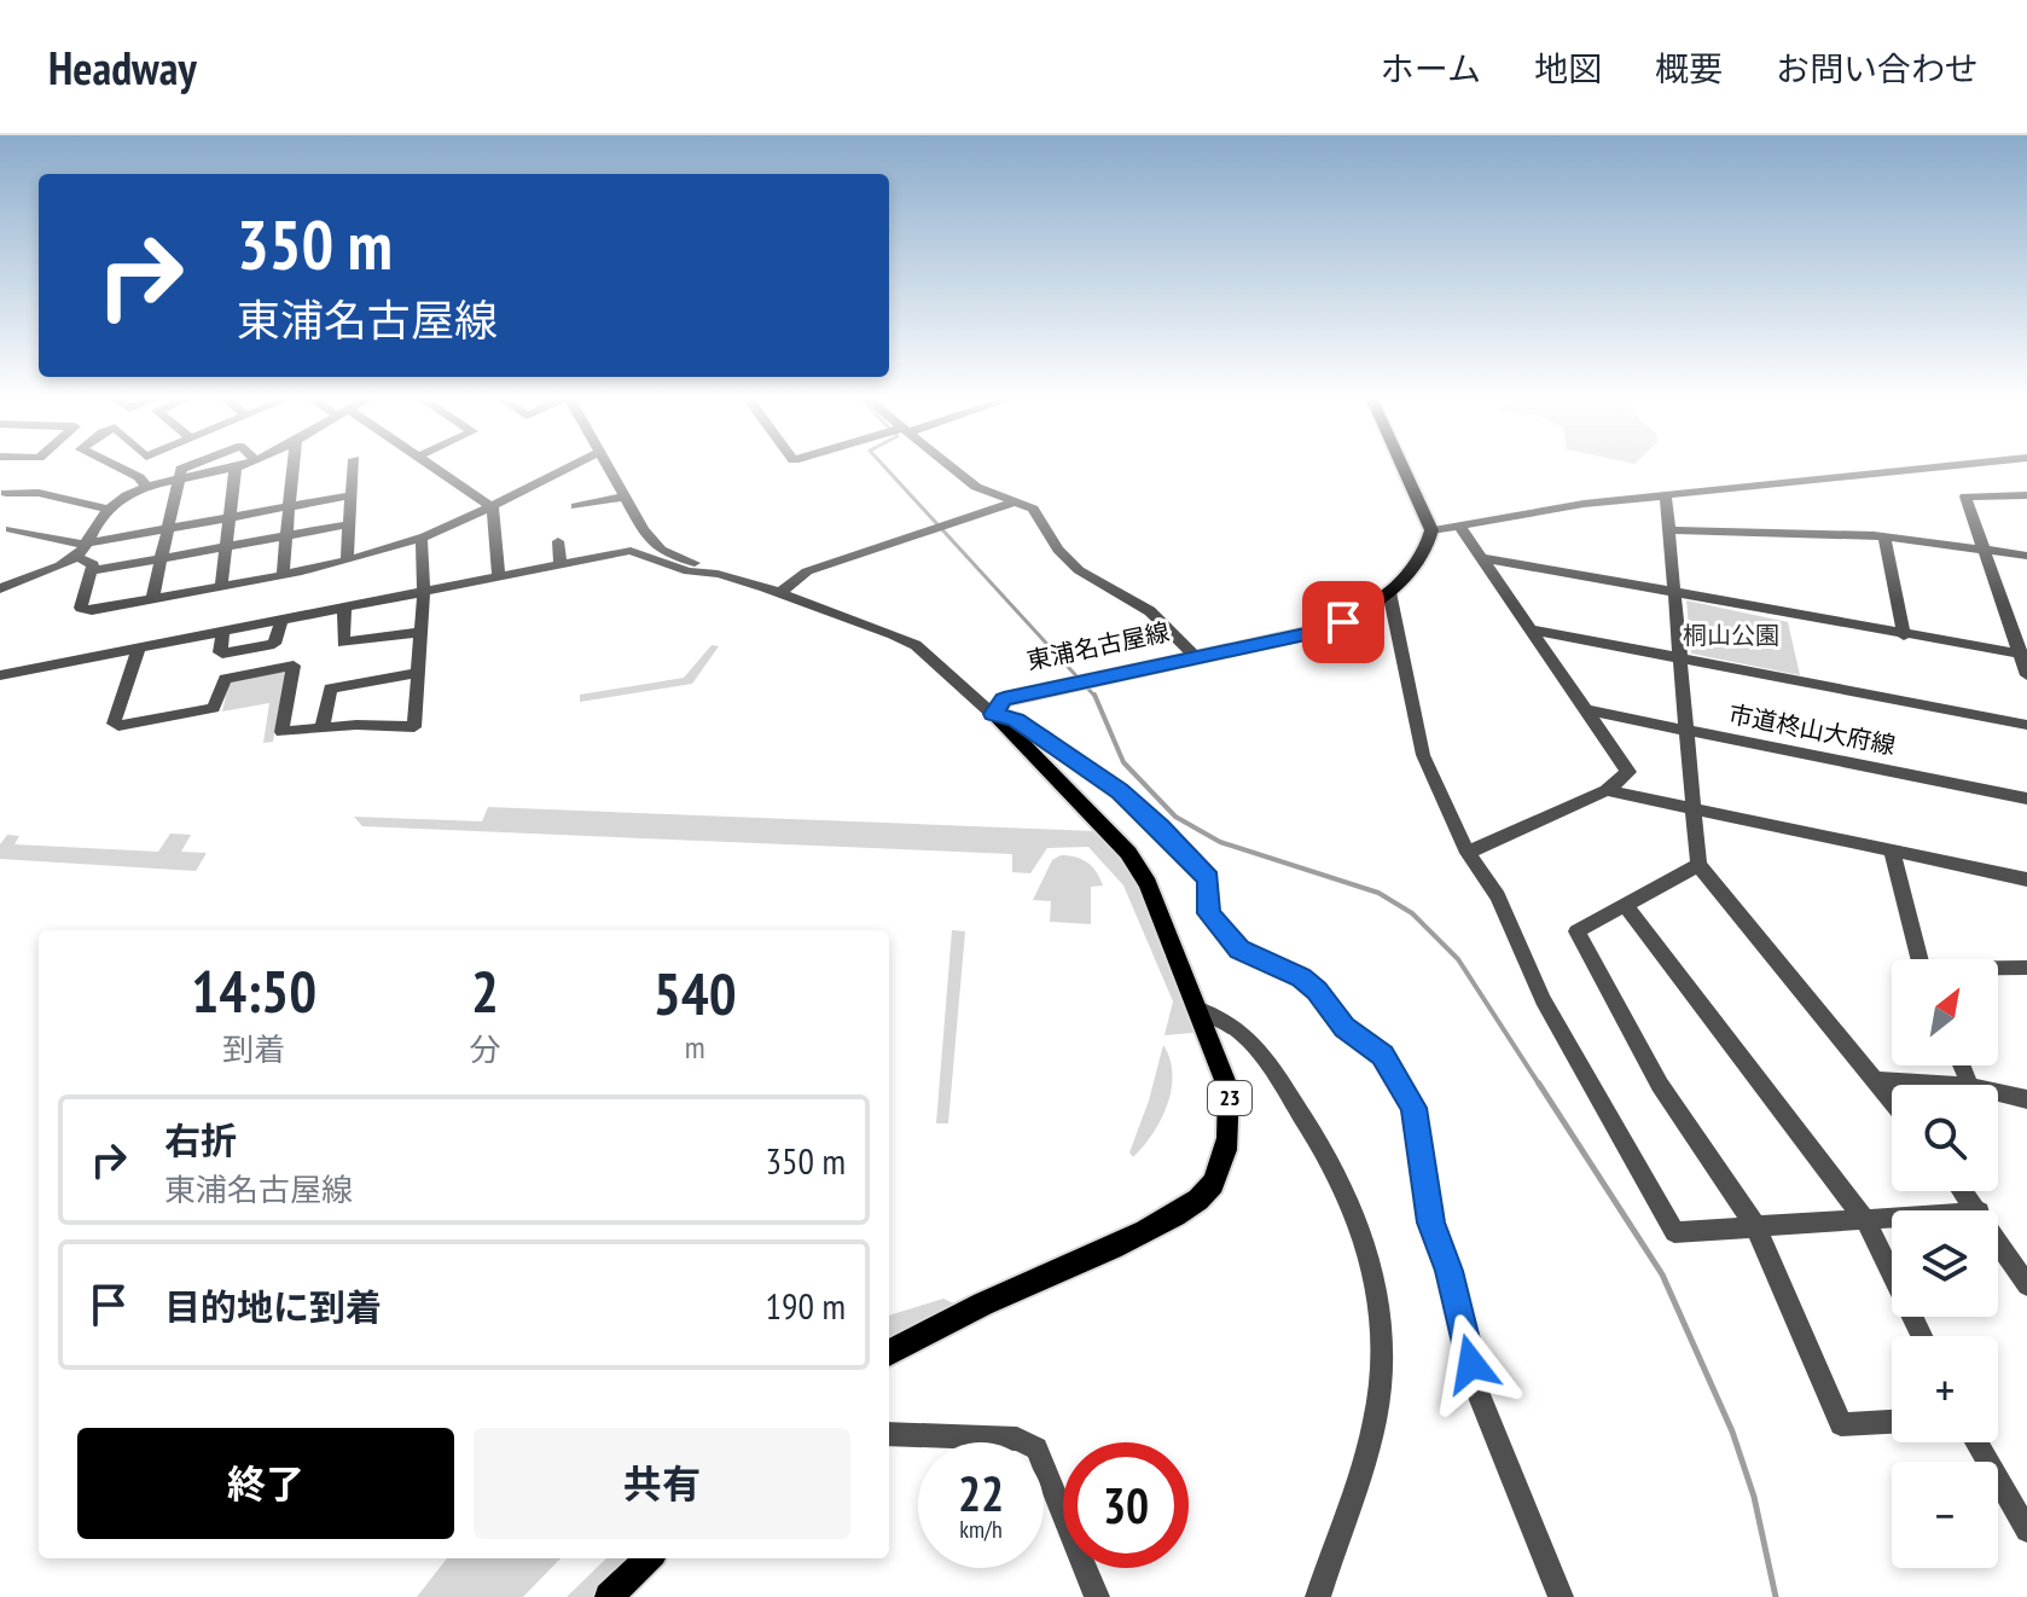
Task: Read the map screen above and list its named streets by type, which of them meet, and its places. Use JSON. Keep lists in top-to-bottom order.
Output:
{
  "streets": {
    "main road": ["東浦名古屋線", "23"],
    "street": ["市道柊山大府線"]
  },
  "crossings": [
    ["東浦名古屋線", "23"]
  ],
  "parks": ["桐山公園"],
  "north": "top right",
  "page": {
    "header": "Headway",
    "nav": [
      "ホーム",
      "地図",
      "概要",
      "お問い合わせ"
    ],
    "turn": ["350 m", "東浦名古屋線"],
    "eta": [
      "14:50",
      "到着",
      "2",
      "分",
      "540",
      "m"
    ],
    "map_buttons": ["+", "−"],
    "list": [
      {
        "name": "右折",
        "note": "東浦名古屋線",
        "value": "350 m"
      },
      {
        "name": "目的地に到着",
        "value": "190 m"
      }
    ],
    "buttons": ["終了", "共有"],
    "speed": "22 km/h",
    "limit": "30"
  }
}
